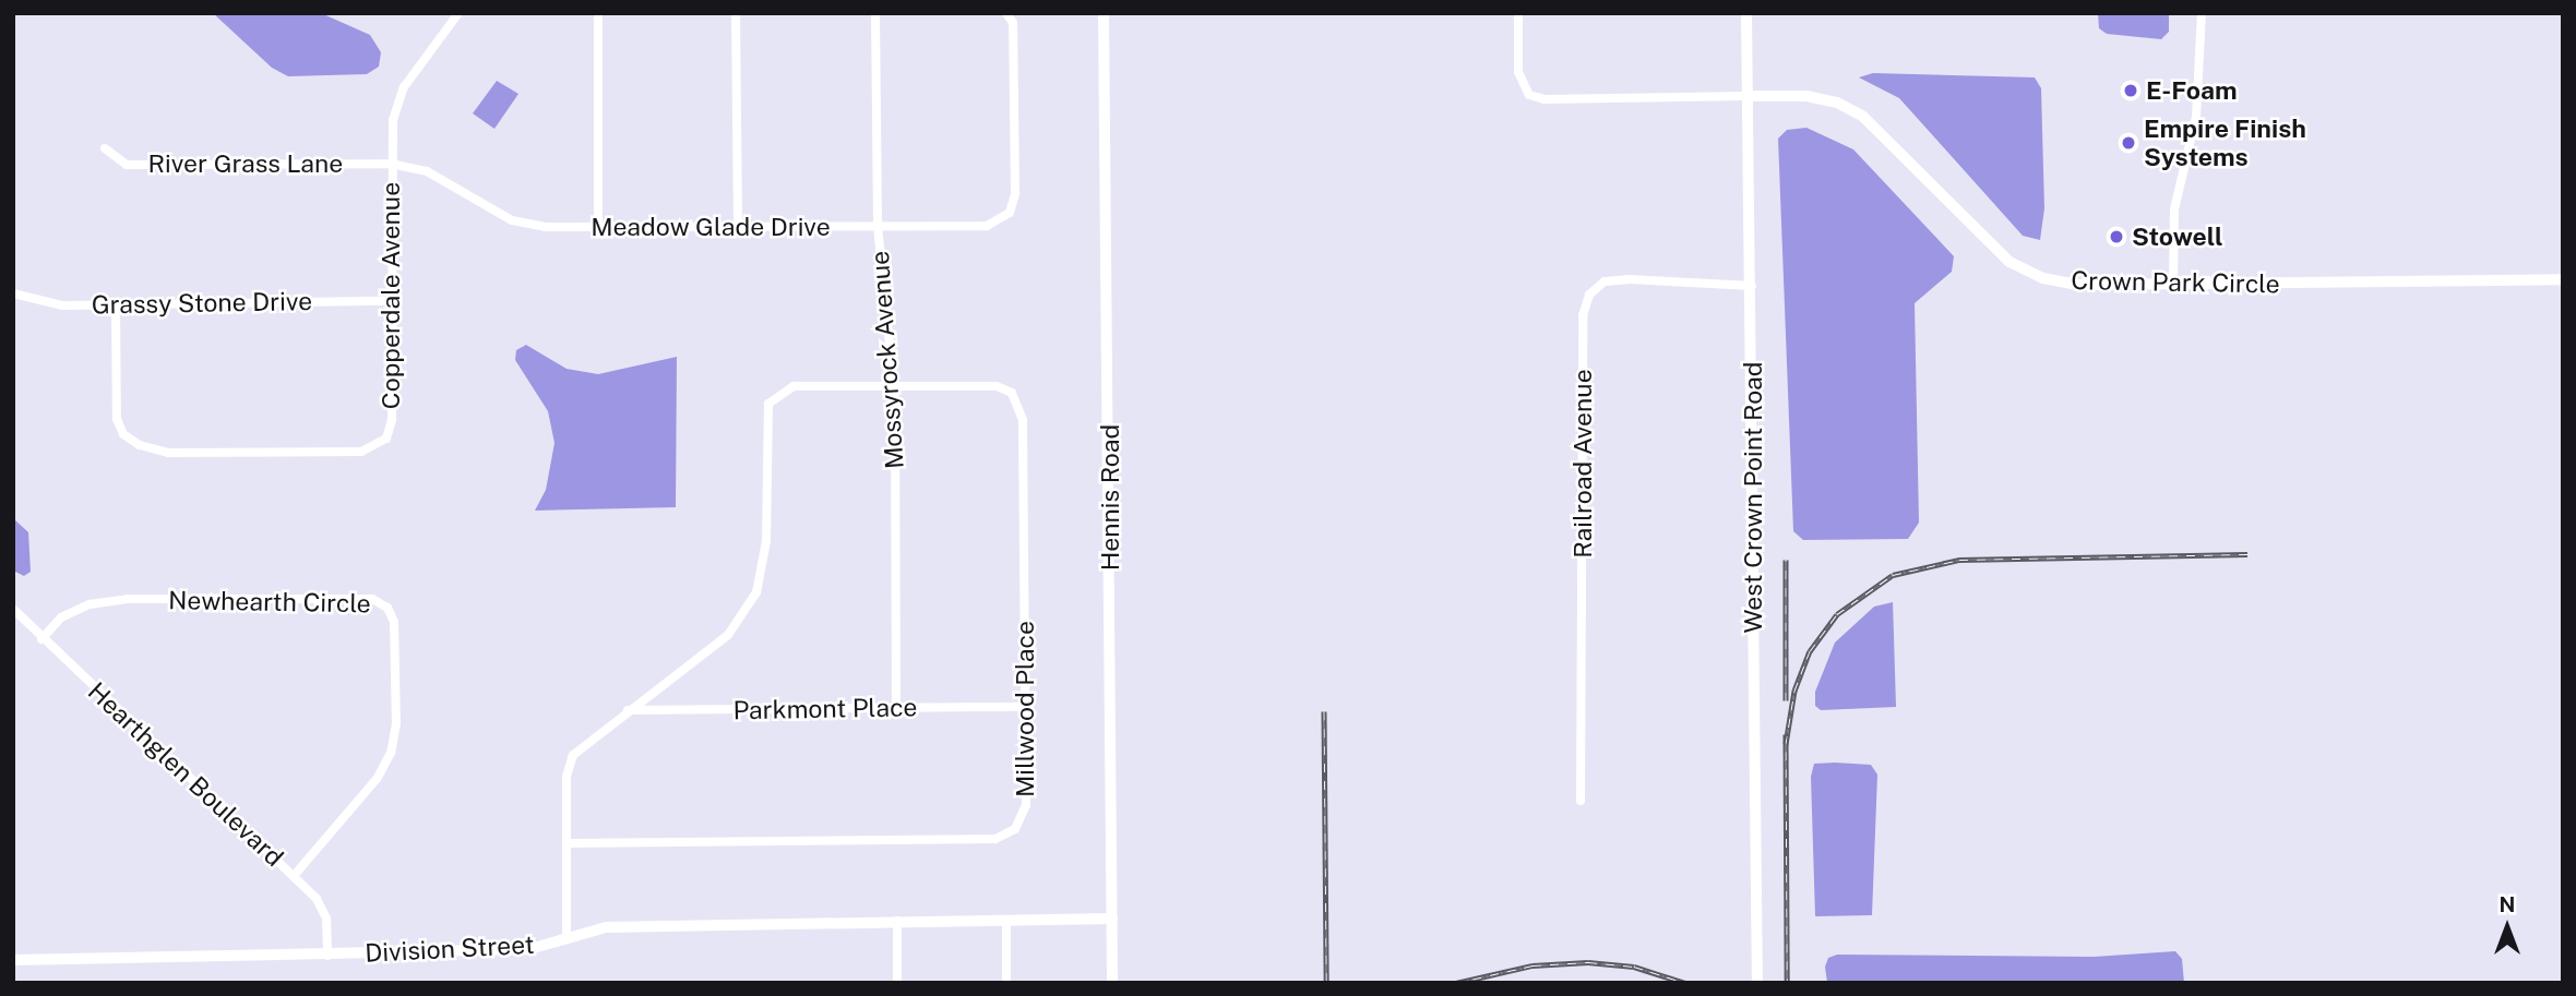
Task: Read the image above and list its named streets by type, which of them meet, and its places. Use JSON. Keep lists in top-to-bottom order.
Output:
{
  "streets": {
    "street": [
      "River Grass Lane",
      "Meadow Glade Drive",
      "Crown Park Circle",
      "Copperdale Avenue",
      "Grassy Stone Drive",
      "Mossyrock Avenue",
      "Railroad Avenue",
      "Hennis Road",
      "West Crown Point Road",
      "Newhearth Circle",
      "Parkmont Place",
      "Millwood Place",
      "Hearthglen Boulevard",
      "Division Street"
    ]
  },
  "crossings": [
    ["River Grass Lane", "Meadow Glade Drive"],
    ["River Grass Lane", "Copperdale Avenue"],
    ["Meadow Glade Drive", "Copperdale Avenue"],
    ["Meadow Glade Drive", "Mossyrock Avenue"],
    ["Crown Park Circle", "West Crown Point Road"],
    ["Copperdale Avenue", "Grassy Stone Drive"],
    ["Mossyrock Avenue", "Parkmont Place"],
    ["Mossyrock Avenue", "Millwood Place"],
    ["Railroad Avenue", "West Crown Point Road"],
    ["Hennis Road", "Division Street"],
    ["Newhearth Circle", "Hearthglen Boulevard"],
    ["Parkmont Place", "Millwood Place"],
    ["Hearthglen Boulevard", "Division Street"]
  ],
  "places": ["E-Foam", "Empire Finish Systems", "Stowell"],
  "north": "top"
}
